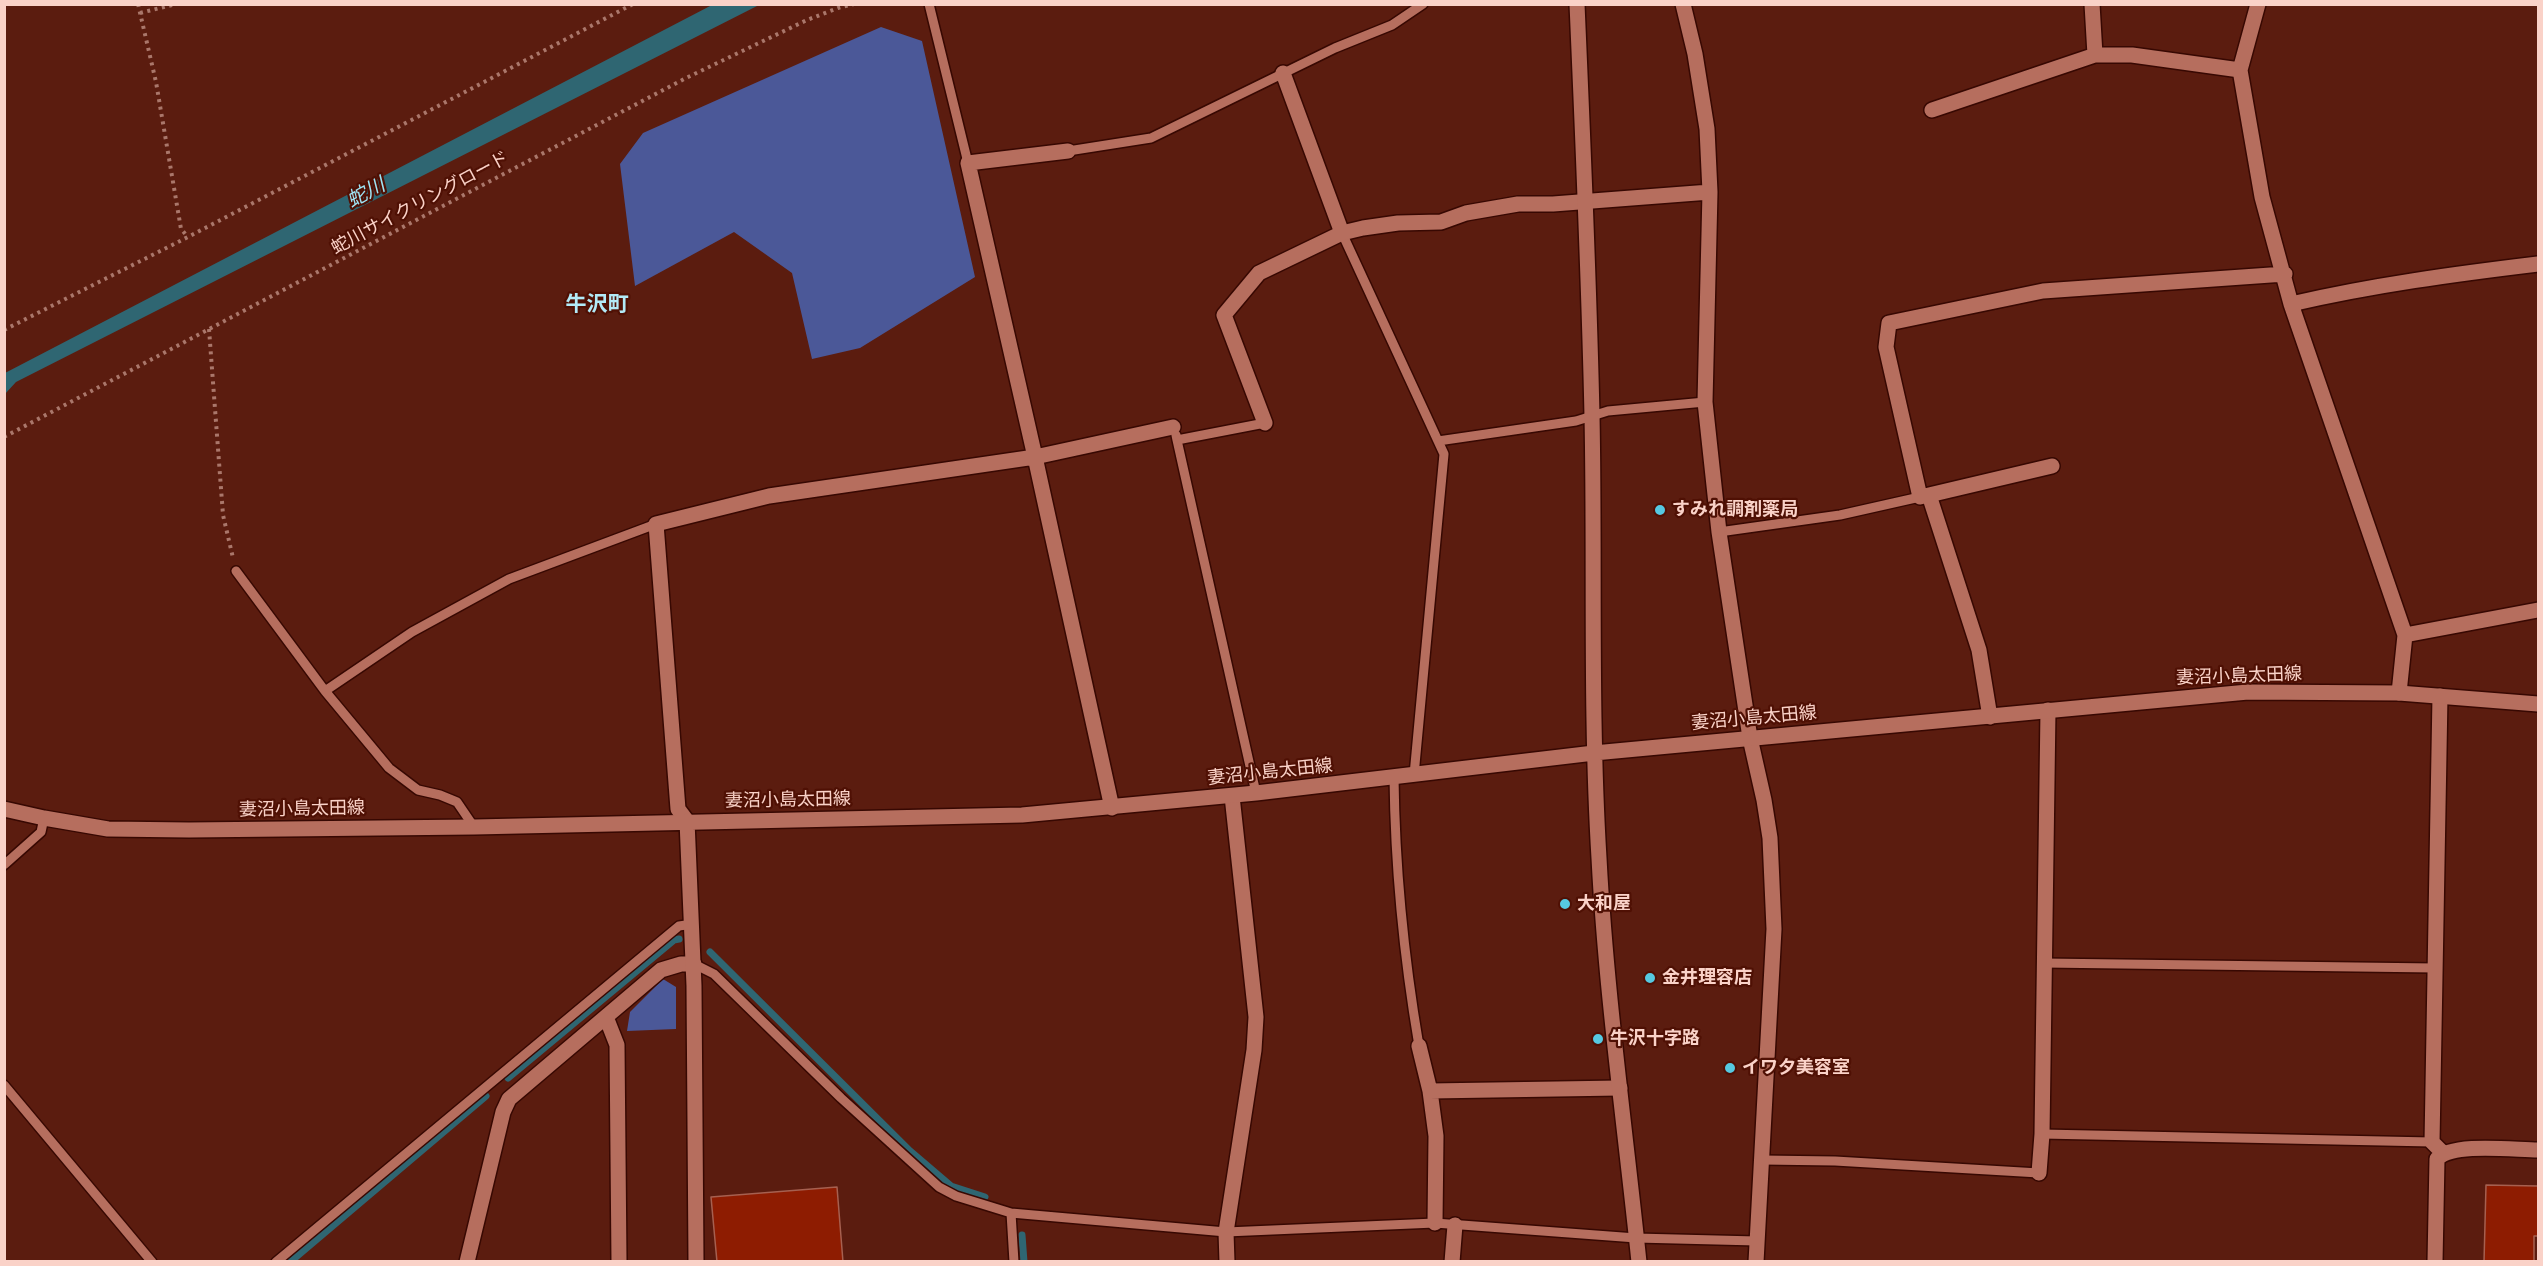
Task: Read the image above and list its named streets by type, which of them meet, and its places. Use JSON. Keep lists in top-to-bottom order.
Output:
{
  "streets": {
    "street": ["妻沼小島太田線"],
    "path": ["蛇川サイクリングロード"]
  },
  "districts": ["牛沢町"],
  "water": ["蛇川"],
  "places": [
    "すみれ調剤薬局",
    "大和屋",
    "金井理容店",
    "牛沢十字路",
    "イワ夕美容室"
  ]
}
